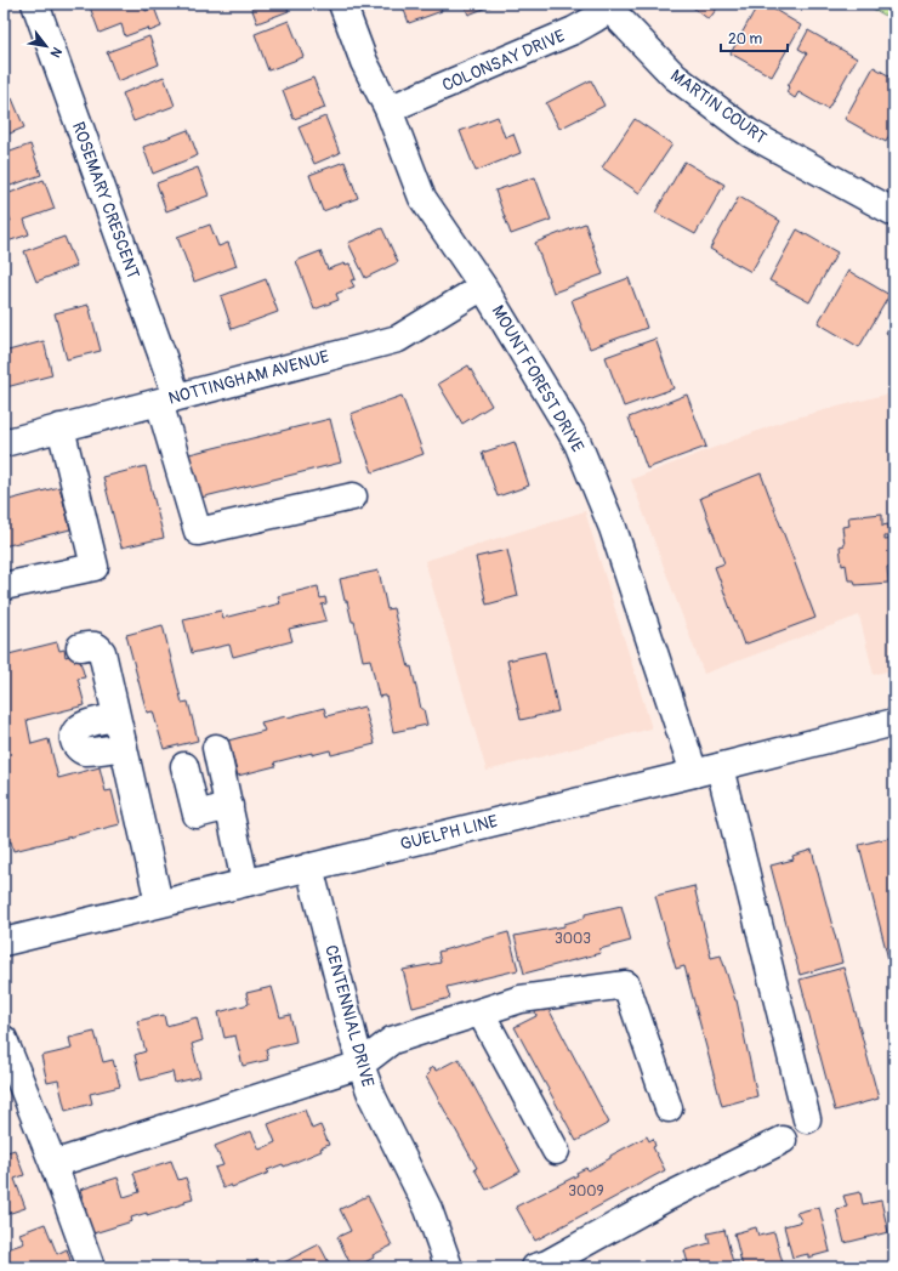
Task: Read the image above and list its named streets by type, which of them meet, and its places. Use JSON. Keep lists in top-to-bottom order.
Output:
{
  "streets": {
    "street": [
      "COLONSAY DRIVE",
      "MARTIN COURT",
      "ROSEMARY CRESCENT",
      "NOTTINGHAM AVENUE",
      "MOUNT FOREST DRIVE",
      "GUELPH LINE",
      "CENTENNIAL DRIVE"
    ]
  },
  "crossings": [
    ["COLONSAY DRIVE", "MARTIN COURT"],
    ["COLONSAY DRIVE", "MOUNT FOREST DRIVE"],
    ["ROSEMARY CRESCENT", "NOTTINGHAM AVENUE"],
    ["NOTTINGHAM AVENUE", "MOUNT FOREST DRIVE"],
    ["MOUNT FOREST DRIVE", "GUELPH LINE"],
    ["GUELPH LINE", "CENTENNIAL DRIVE"]
  ],
  "house_numbers": ["3003", "3009"],
  "scale_bar": "20 m",
  "north": "bottom right"
}
